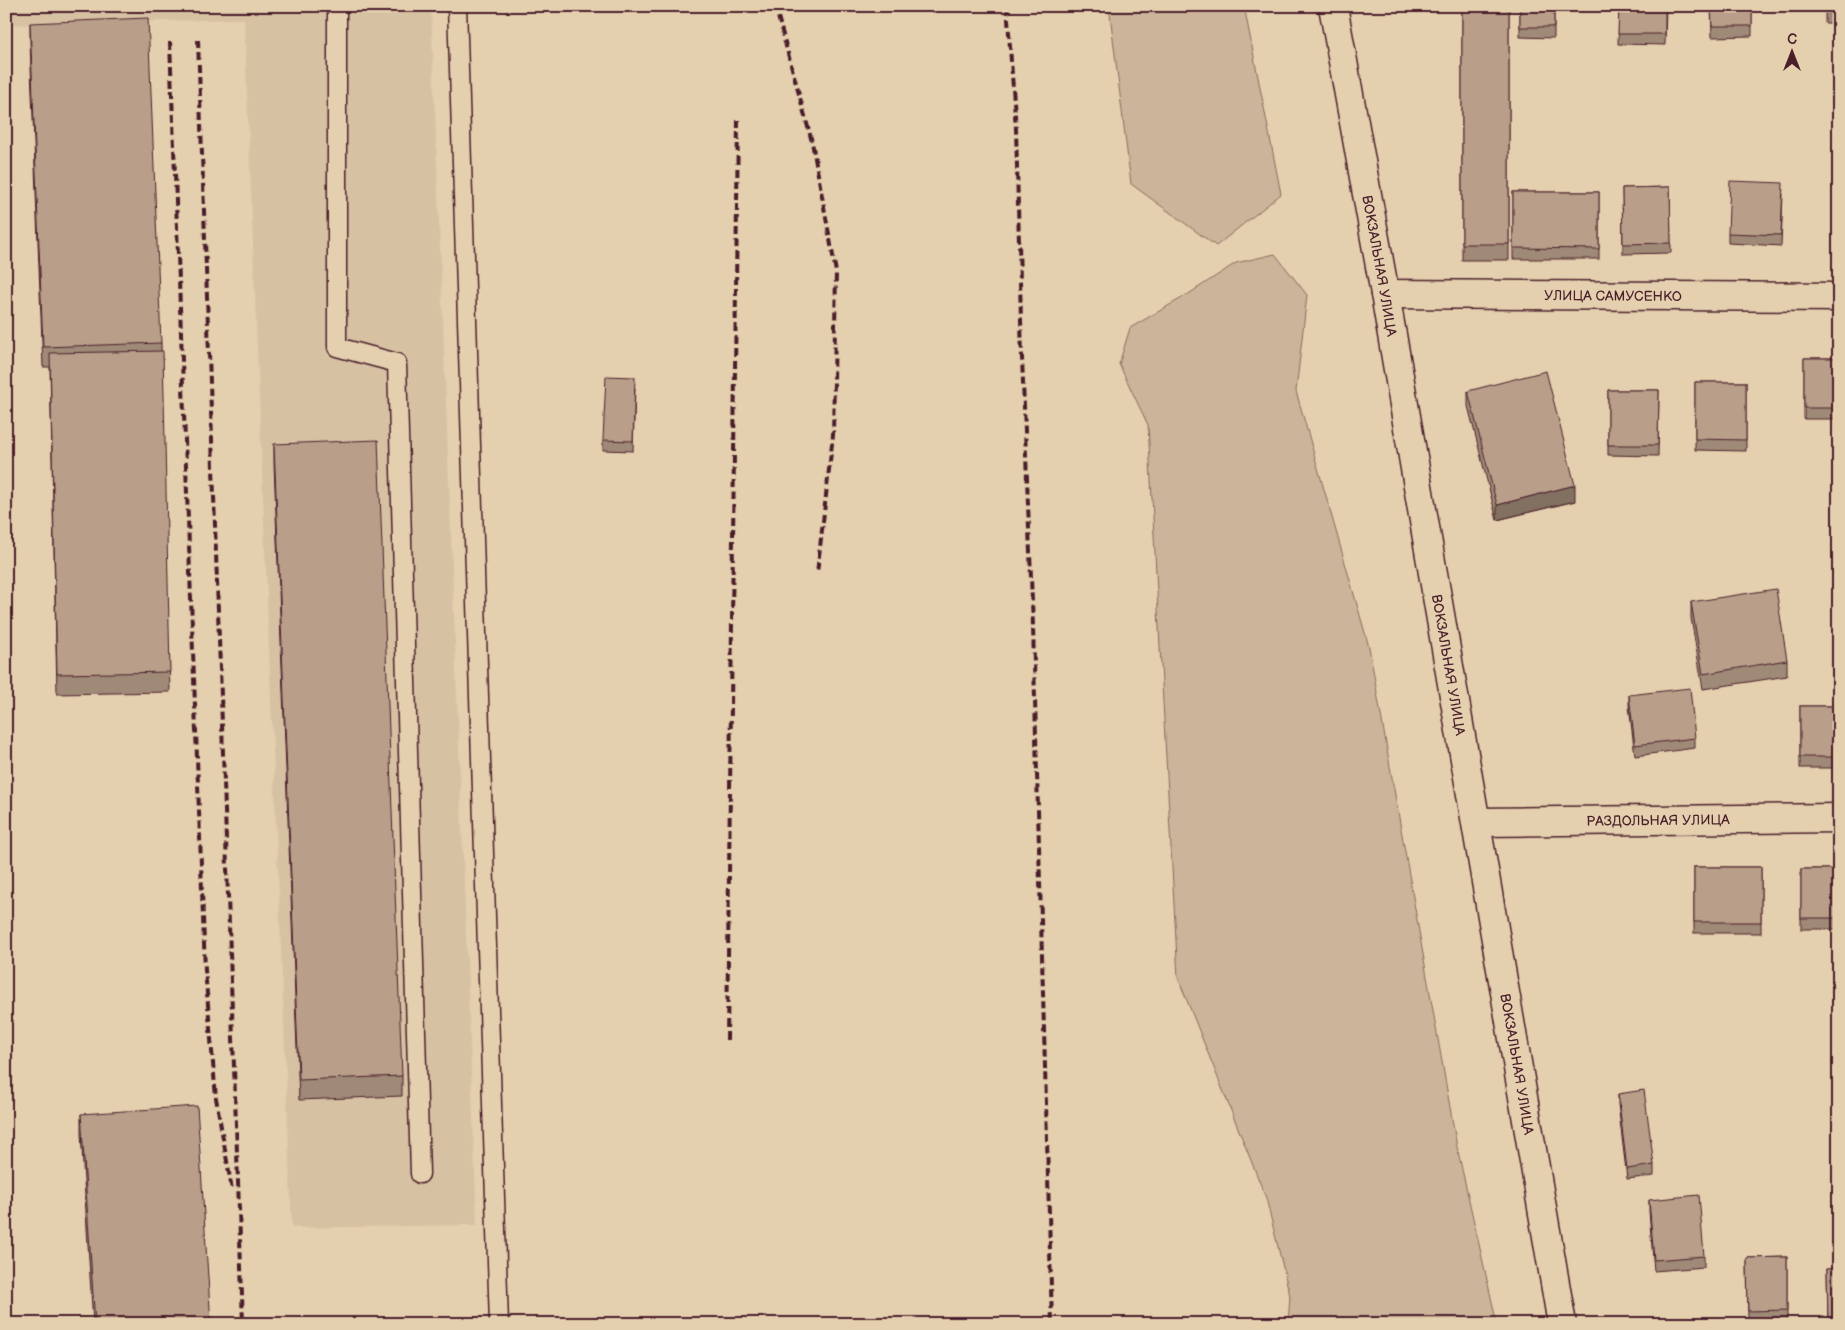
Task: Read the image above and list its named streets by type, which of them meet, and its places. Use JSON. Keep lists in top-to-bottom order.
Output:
{
  "streets": {
    "main road": ["ВОКЗАЛЬНАЯ УЛИЦА", "УЛИЦА САМУСЕНКО", "РАЗДОЛЬНАЯ УЛИЦА"]
  },
  "crossings": [
    ["ВОКЗАЛЬНАЯ УЛИЦА", "УЛИЦА САМУСЕНКО"],
    ["ВОКЗАЛЬНАЯ УЛИЦА", "РАЗДОЛЬНАЯ УЛИЦА"]
  ],
  "north": "top"
}
